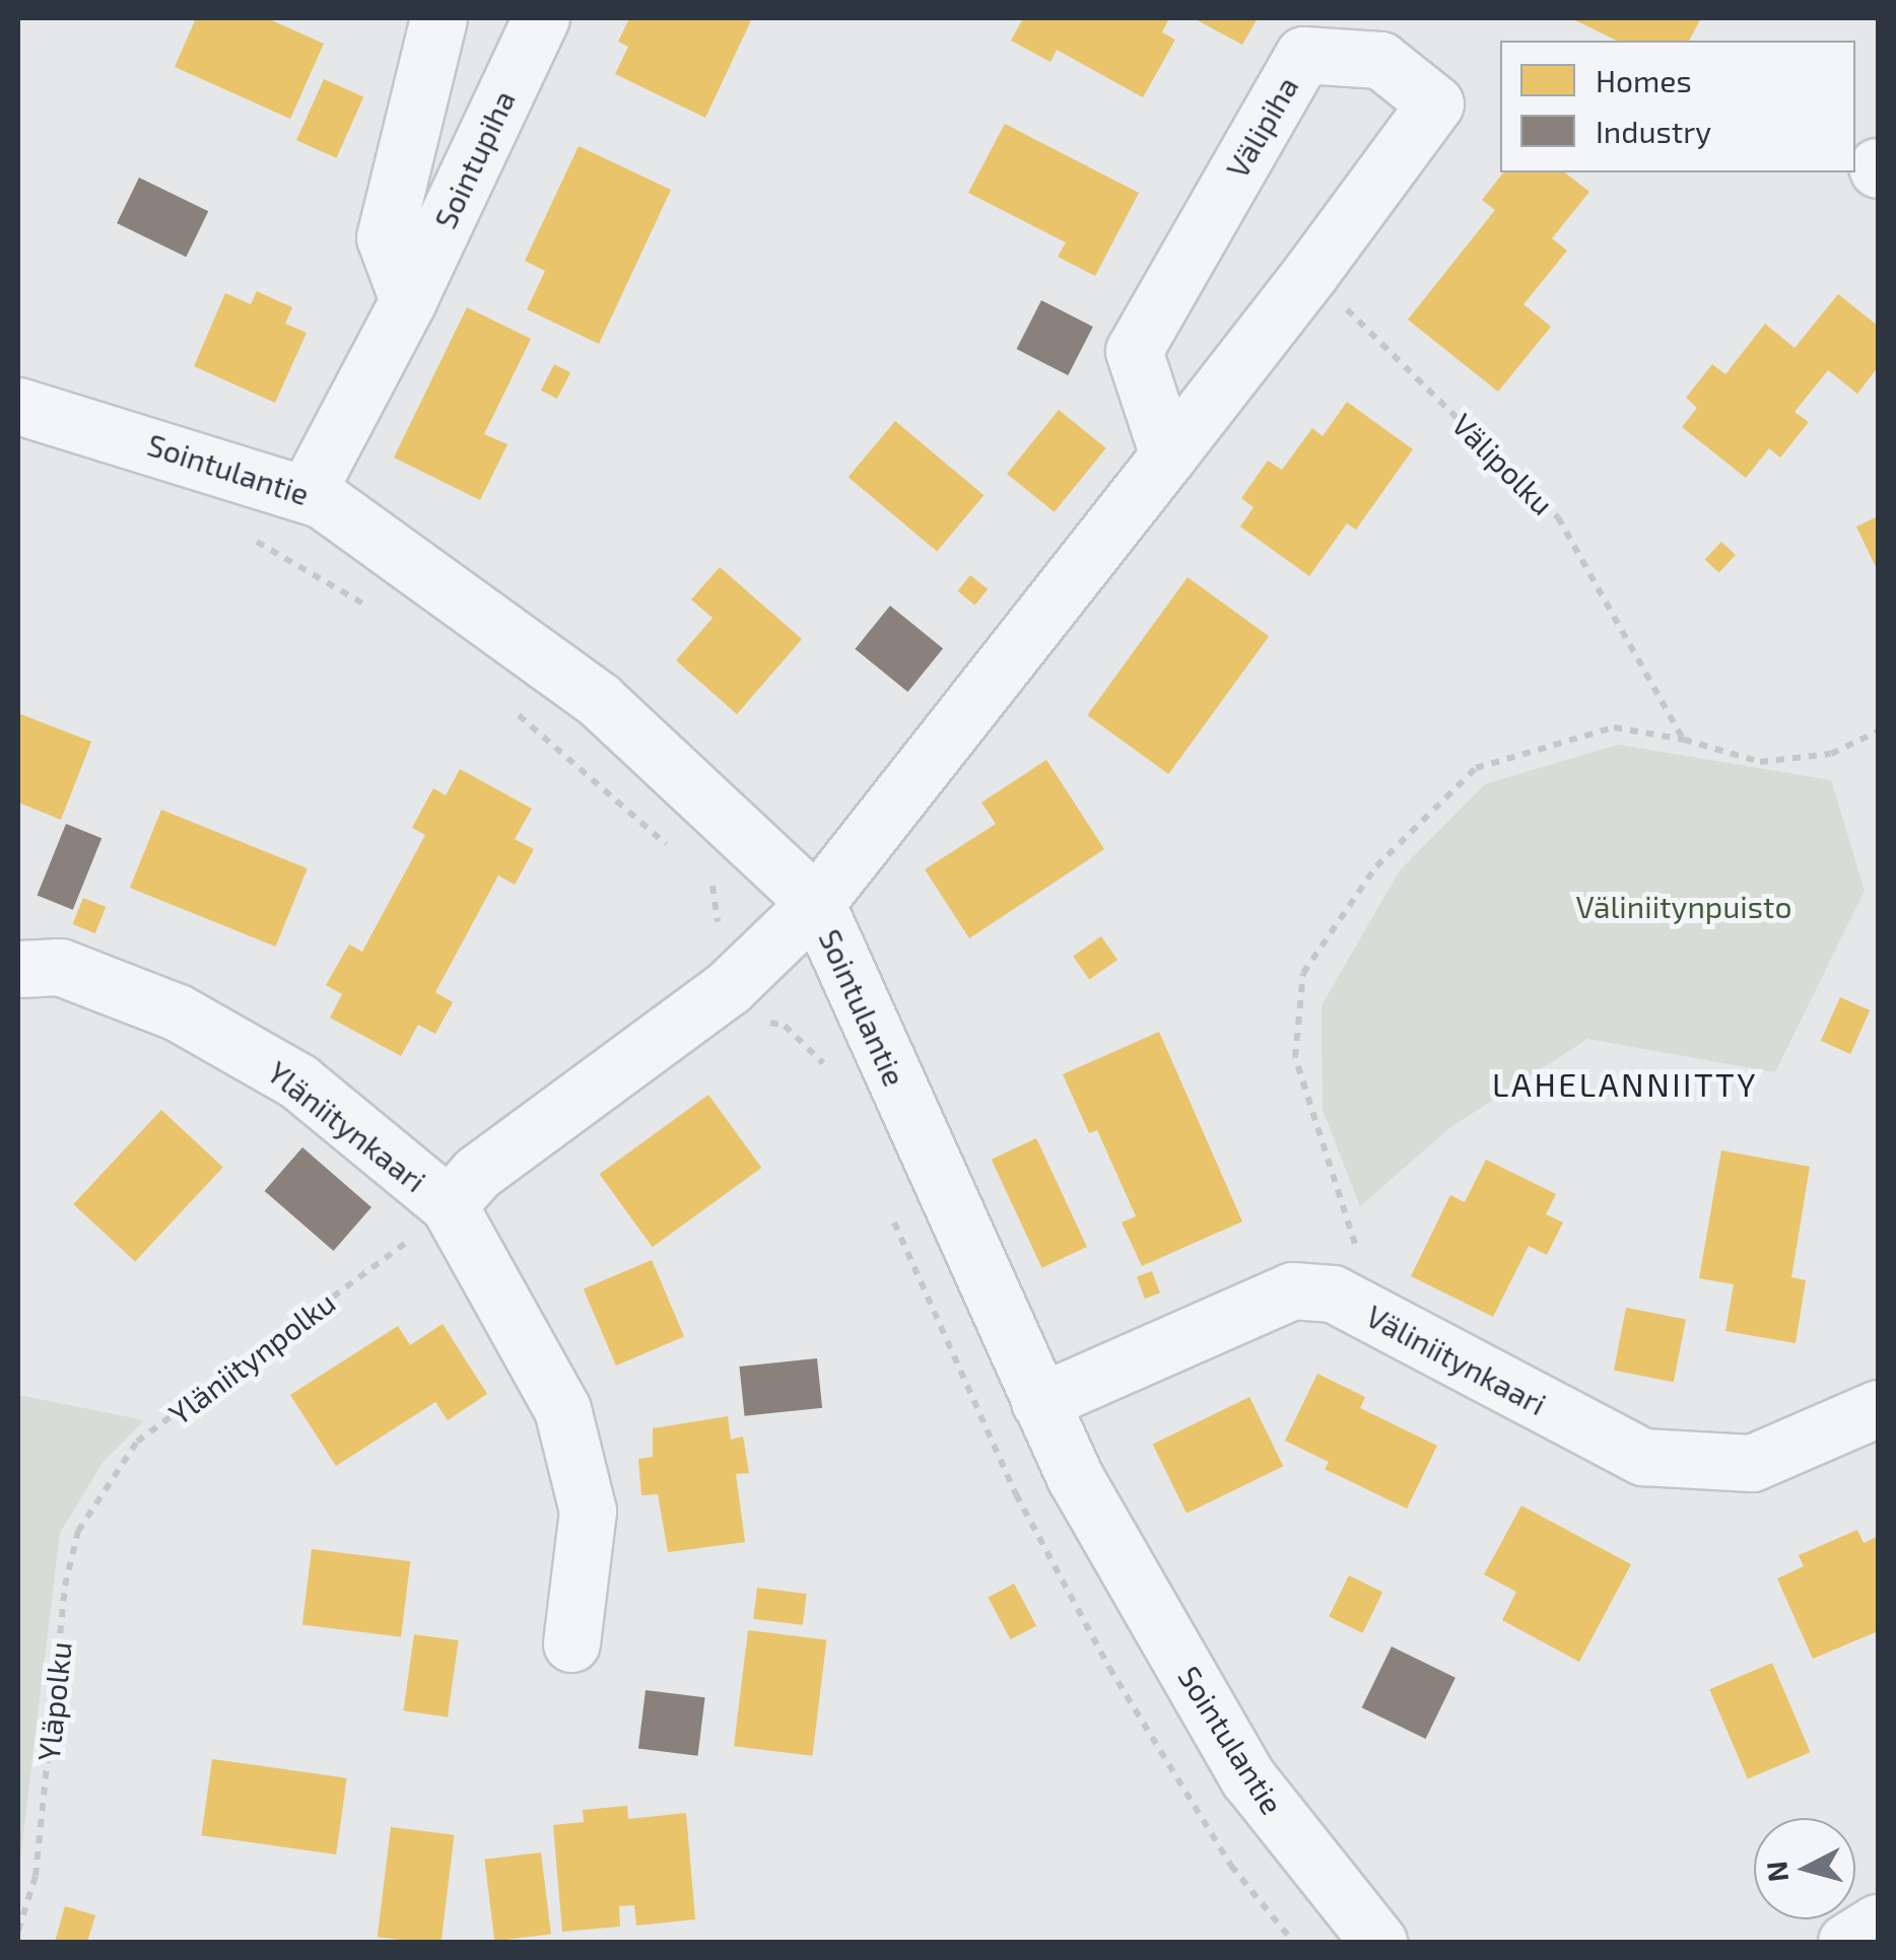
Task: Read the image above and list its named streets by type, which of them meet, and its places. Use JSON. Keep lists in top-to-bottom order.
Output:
{
  "streets": {
    "street": [
      "Välipiha",
      "Sointupiha",
      "Sointulantie",
      "Yläniitynkaari",
      "Väliniitynkaari"
    ],
    "path": ["Välipolku", "Yläniitynpolku", "Yläpolku"]
  },
  "crossings": [
    ["Välipiha", "Välipolku"],
    ["Välipiha", "Sointulantie"],
    ["Välipiha", "Yläniitynkaari"],
    ["Sointupiha", "Sointulantie"],
    ["Sointulantie", "Yläniitynkaari"],
    ["Sointulantie", "Väliniitynkaari"],
    ["Yläniitynkaari", "Yläniitynpolku"],
    ["Yläniitynpolku", "Yläpolku"]
  ],
  "districts": ["LAHELANNIITTY"],
  "parks": ["Väliniitynpuisto"],
  "legend": ["Homes", "Industry"],
  "north": "left"
}
